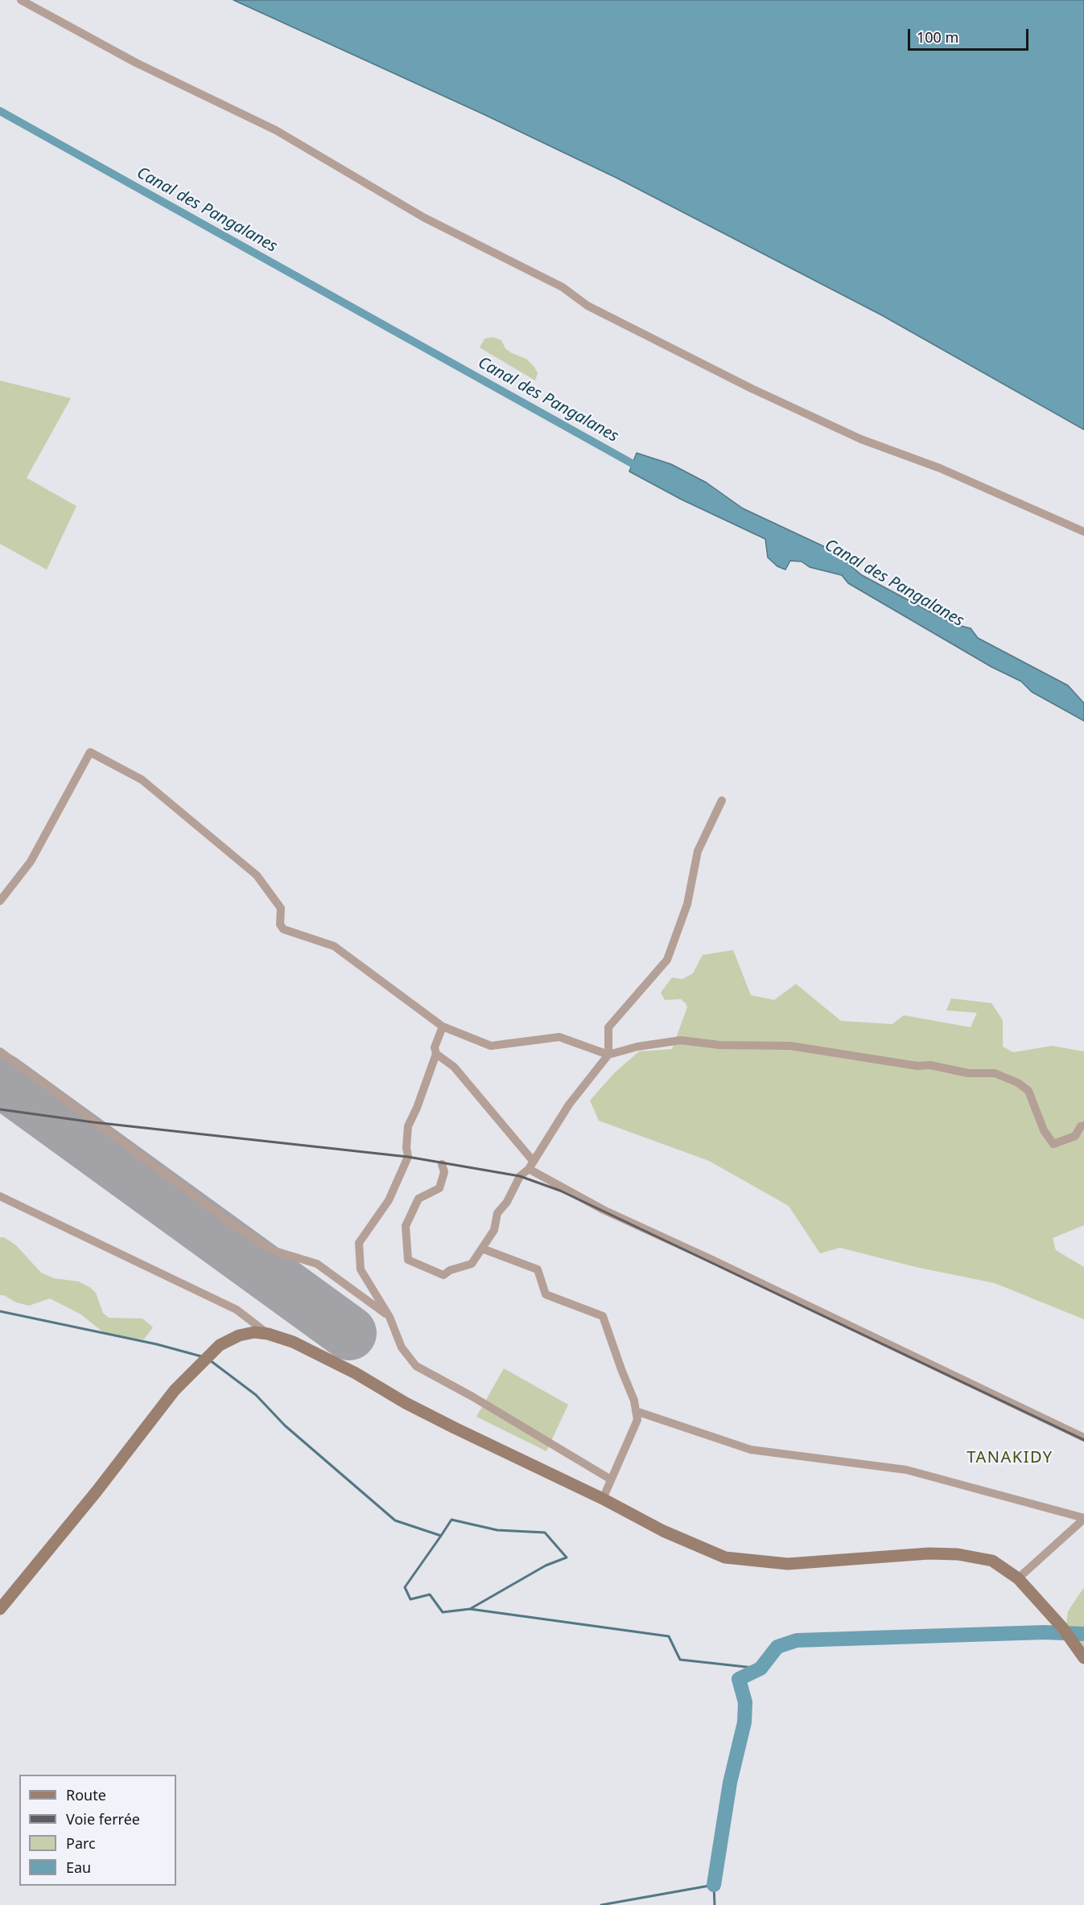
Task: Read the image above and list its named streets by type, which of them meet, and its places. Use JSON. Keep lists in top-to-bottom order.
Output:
{
  "districts": ["TANAKIDY"],
  "water": ["Canal des Pangalanes"],
  "legend": [
    "Route",
    "Voie ferrée",
    "Parc",
    "Eau"
  ],
  "scale_bar": "100 m"
}
